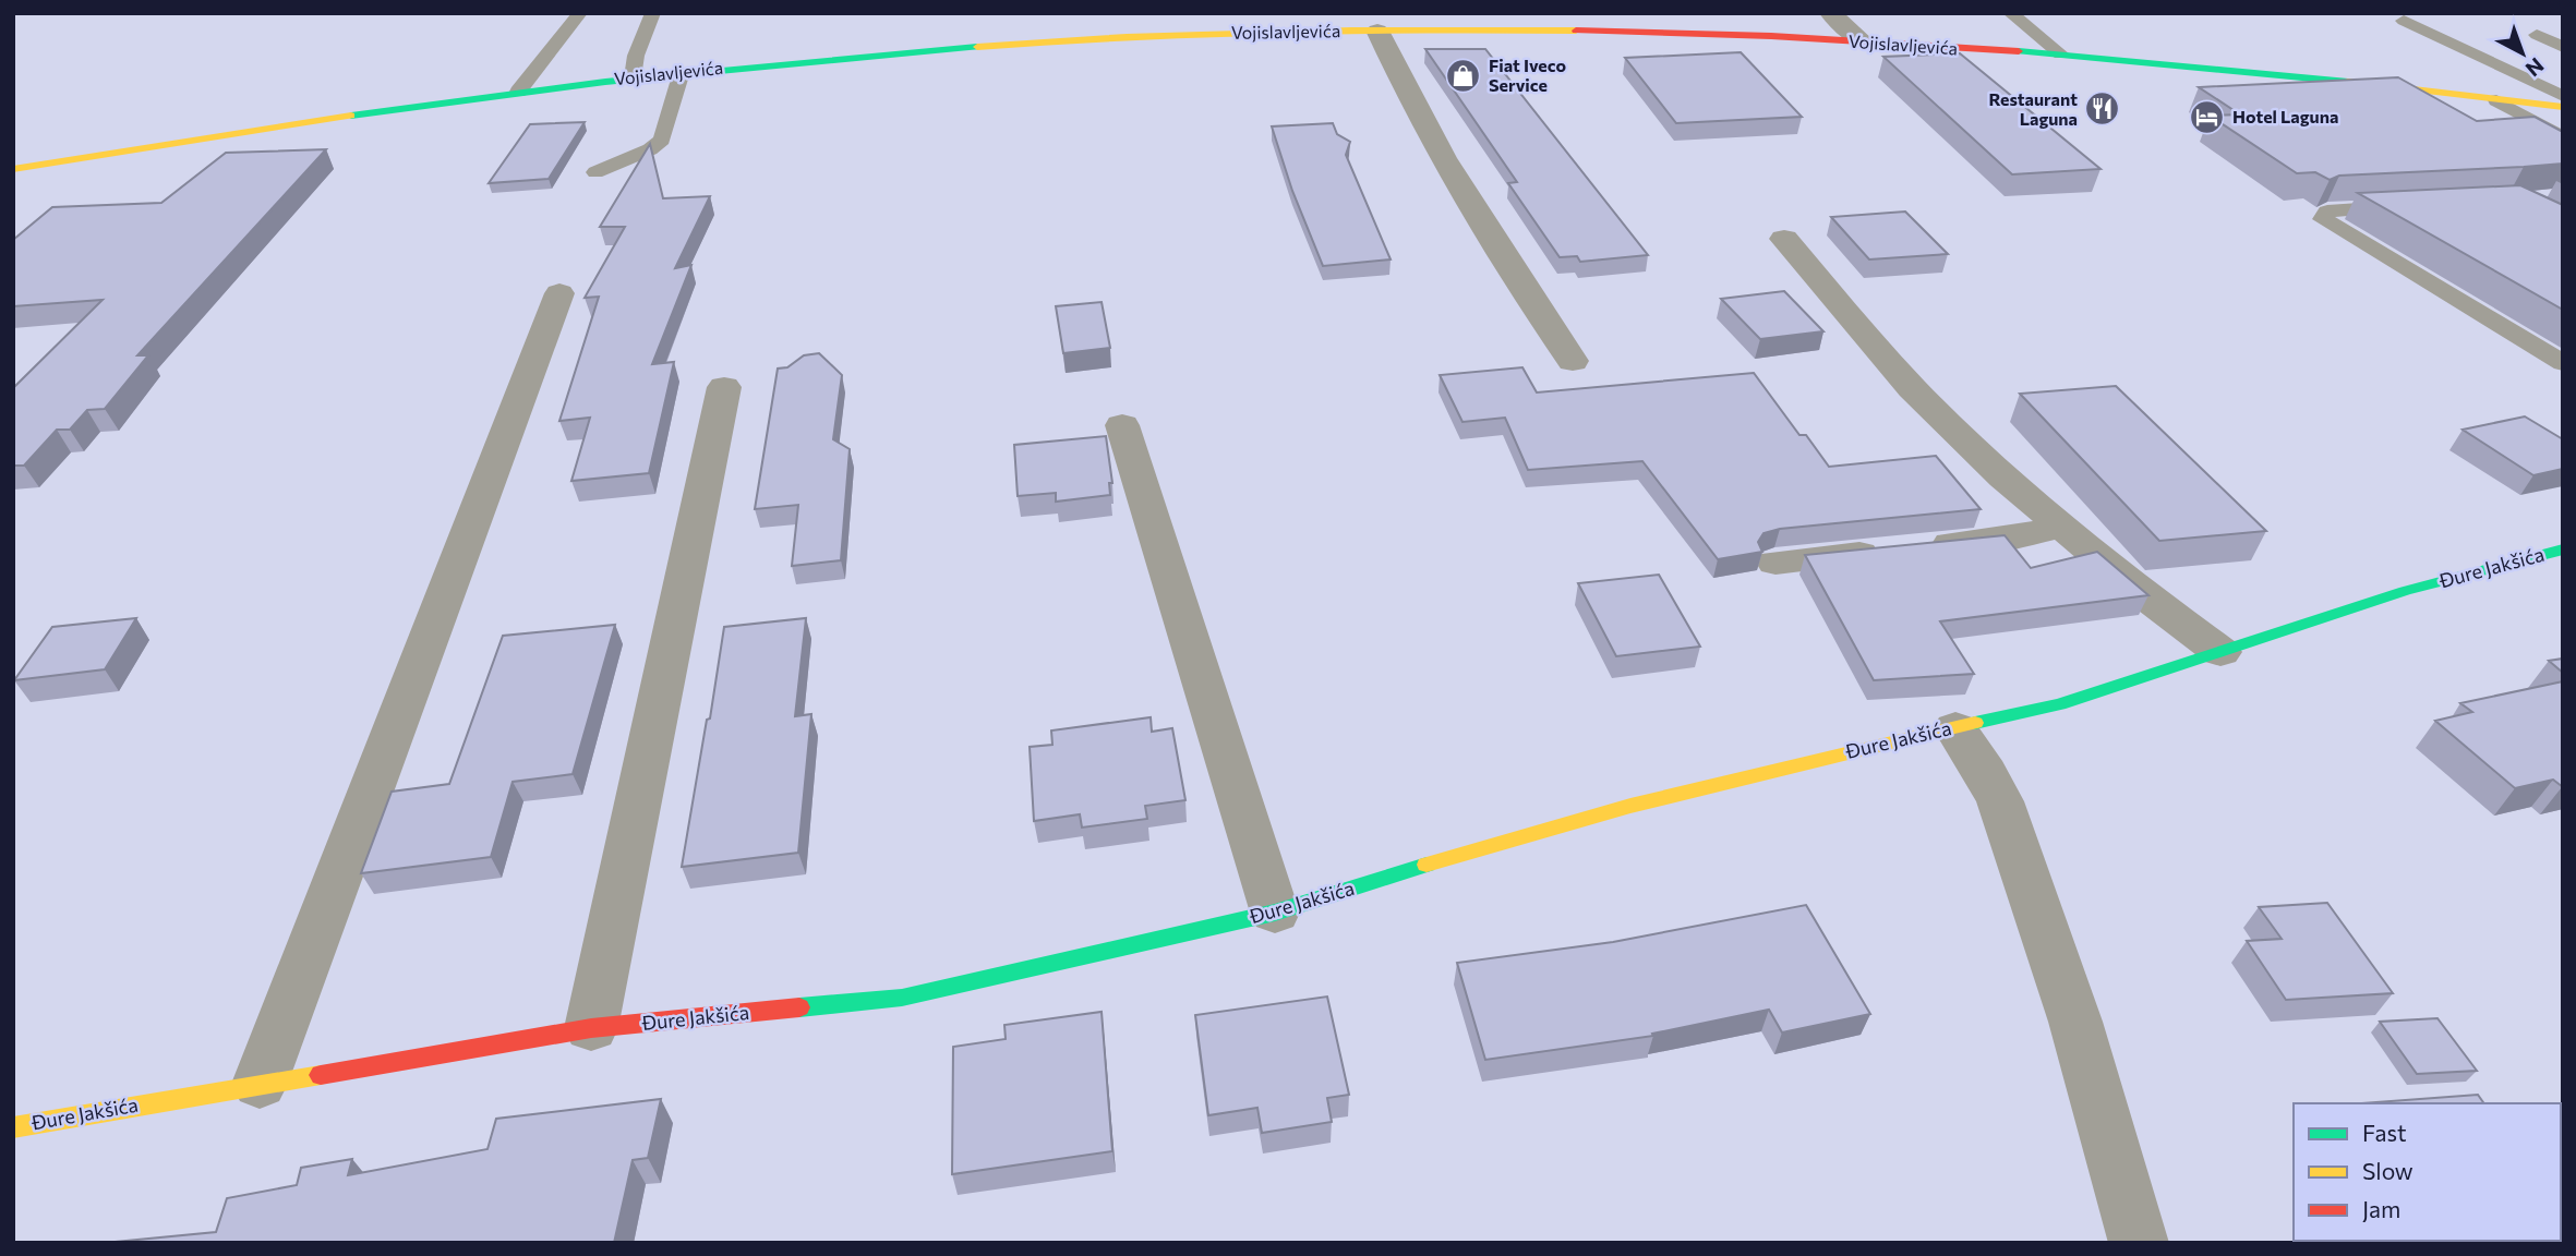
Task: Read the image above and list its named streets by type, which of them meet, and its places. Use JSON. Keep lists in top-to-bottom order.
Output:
{
  "streets": {
    "main road": ["Vojislavljevića", "Đure Jakšića"]
  },
  "places": {
    "shop": ["Fiat Iveco Service"],
    "restaurant": ["Restaurant Laguna"],
    "hotel": ["Hotel Laguna"]
  },
  "legend": ["Fast", "Slow", "Jam"],
  "north": "bottom right"
}
